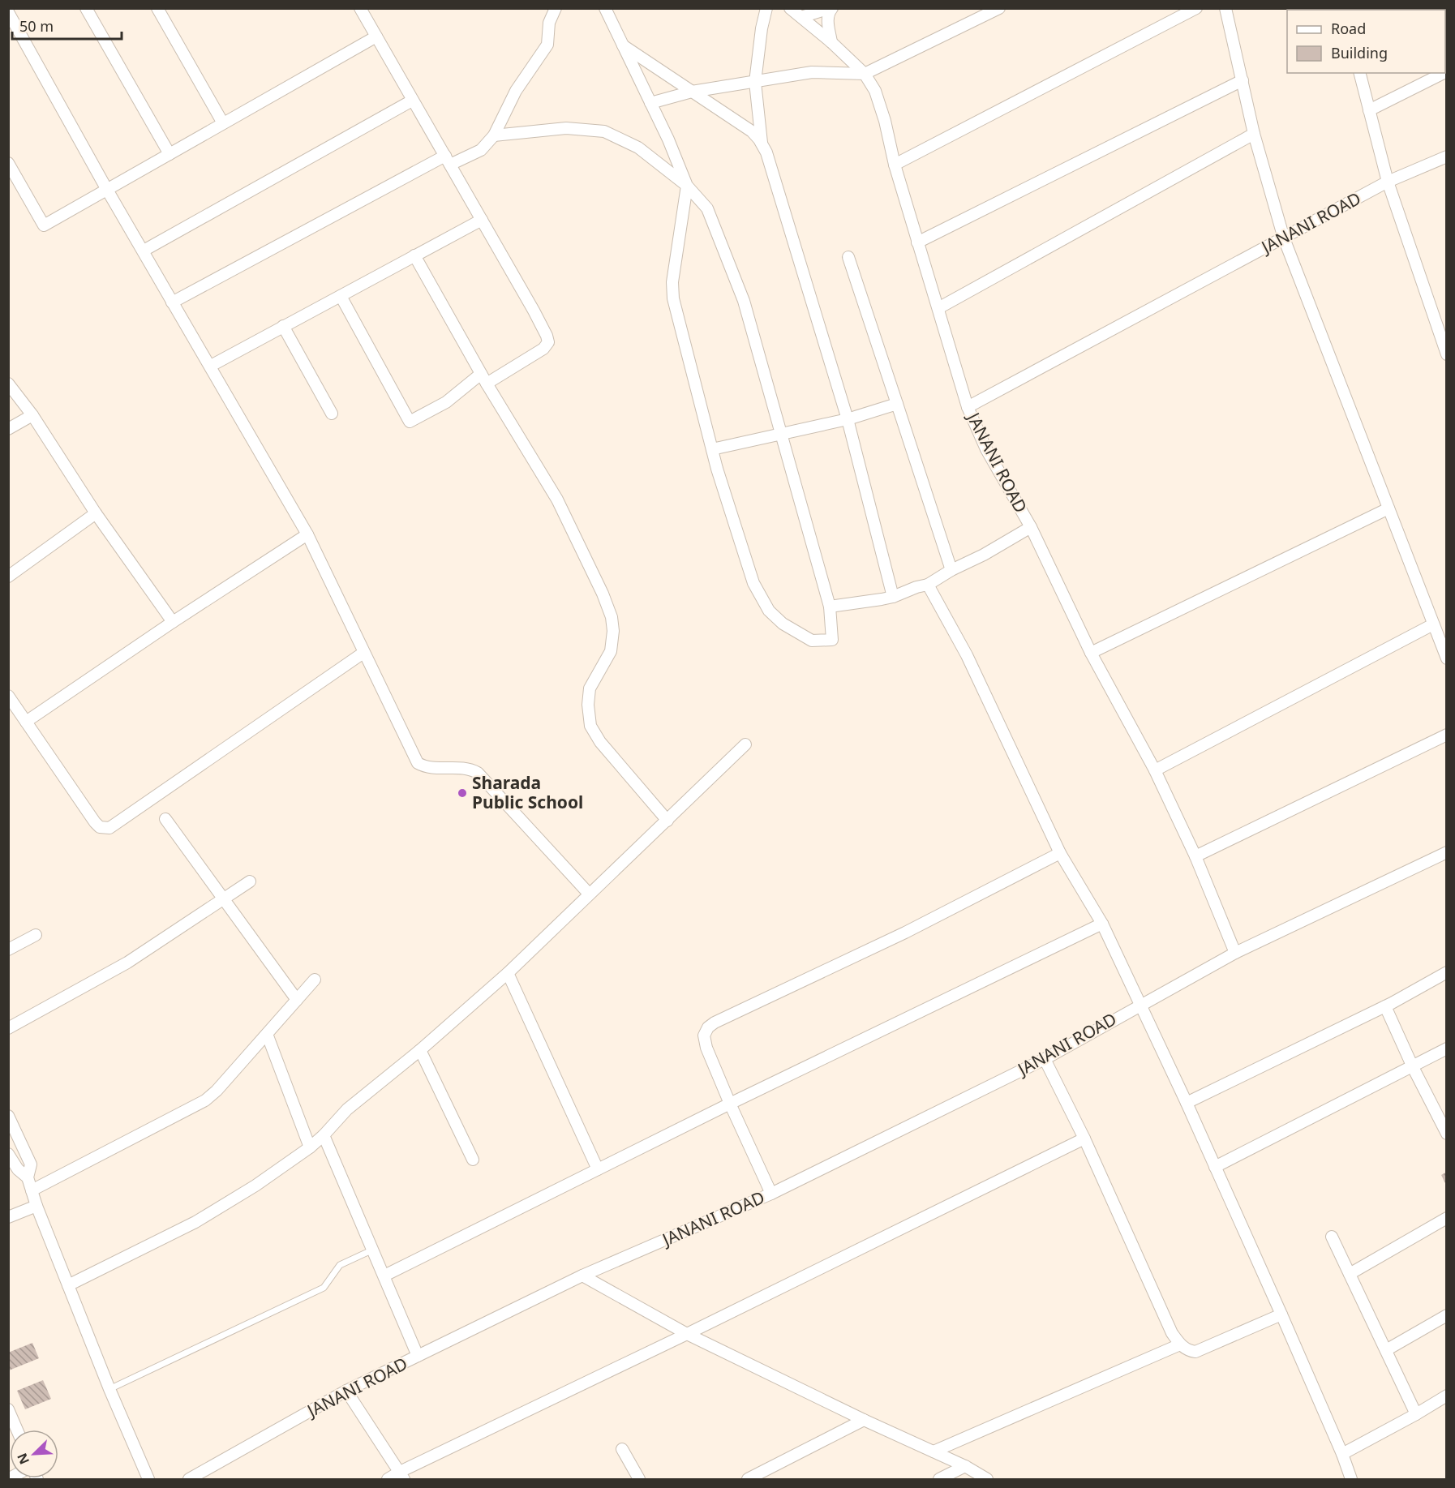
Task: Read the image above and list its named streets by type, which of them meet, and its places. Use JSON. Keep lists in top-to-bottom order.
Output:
{
  "streets": {
    "street": ["JANANI ROAD"]
  },
  "places": ["Sharada Public School"],
  "legend": ["Road", "Building"],
  "scale_bar": "50 m",
  "north": "bottom left"
}
